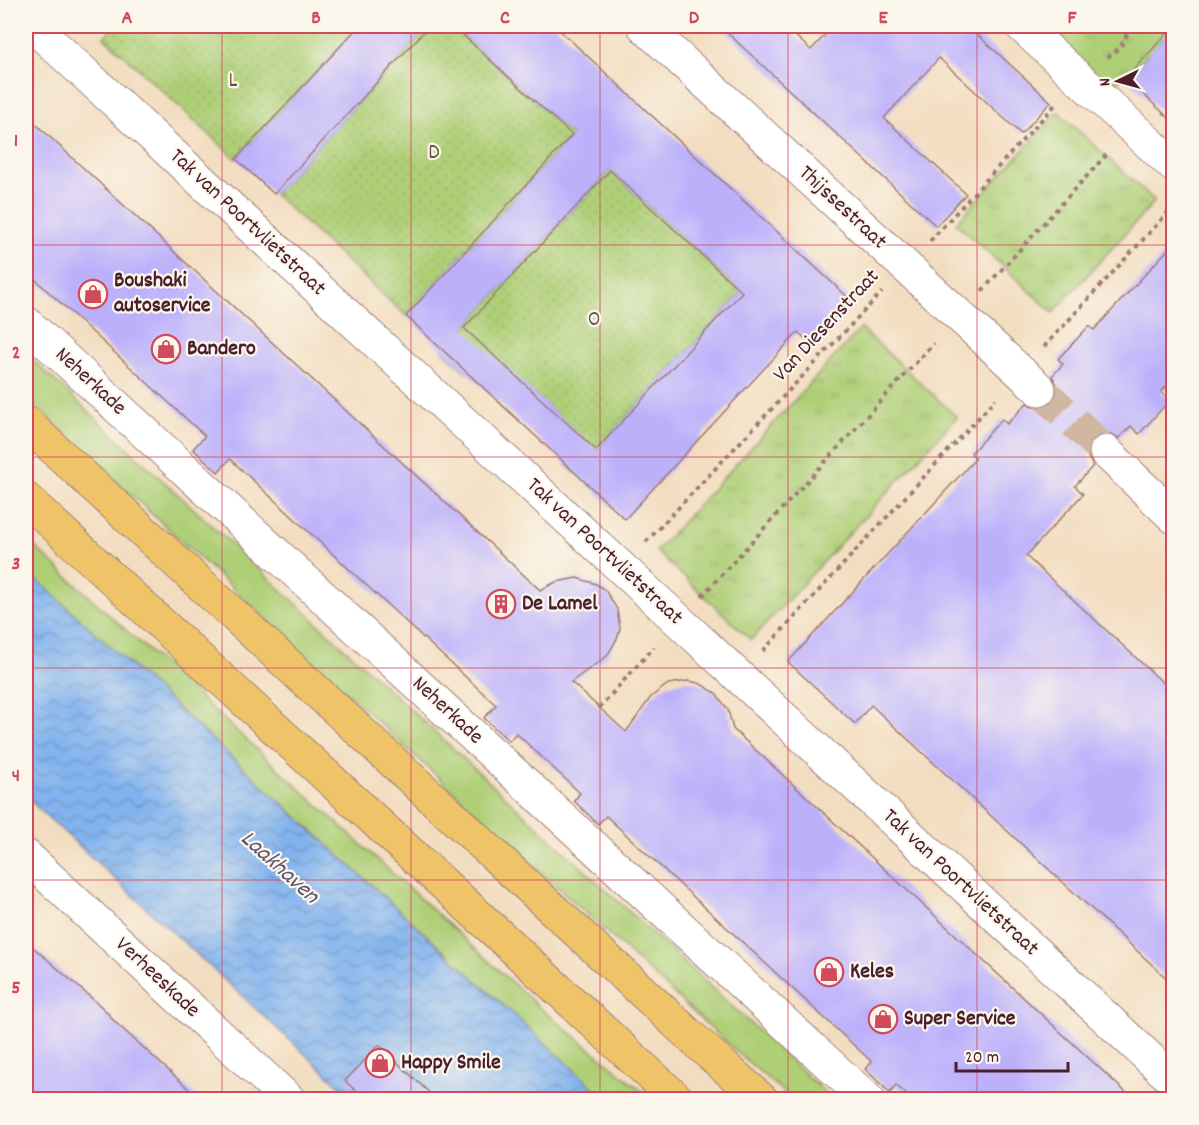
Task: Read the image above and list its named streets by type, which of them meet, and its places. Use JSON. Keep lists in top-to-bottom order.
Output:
{
  "streets": {
    "street": [
      "Thijssestraat",
      "Tak van Poortvlietstraat",
      "Neherkade",
      "Verheeskade"
    ],
    "path": ["Van Diesenstraat"]
  },
  "crossings": [
    ["Thijssestraat", "Van Diesenstraat"],
    ["Tak van Poortvlietstraat", "Van Diesenstraat"]
  ],
  "water": ["Laakhaven"],
  "parks": ["L", "D", "O"],
  "places": {
    "shop": [
      "Boushaki autoservice",
      "Bandero",
      "Keles",
      "Super Service",
      "Happy Smile"
    ],
    "building": ["De Lamel"]
  },
  "scale_bar": "20 m",
  "north": "left",
  "grid": {
    "columns": [
      "A",
      "B",
      "C",
      "D",
      "E",
      "F"
    ],
    "rows": [
      "1",
      "2",
      "3",
      "4",
      "5"
    ]
  }
}
